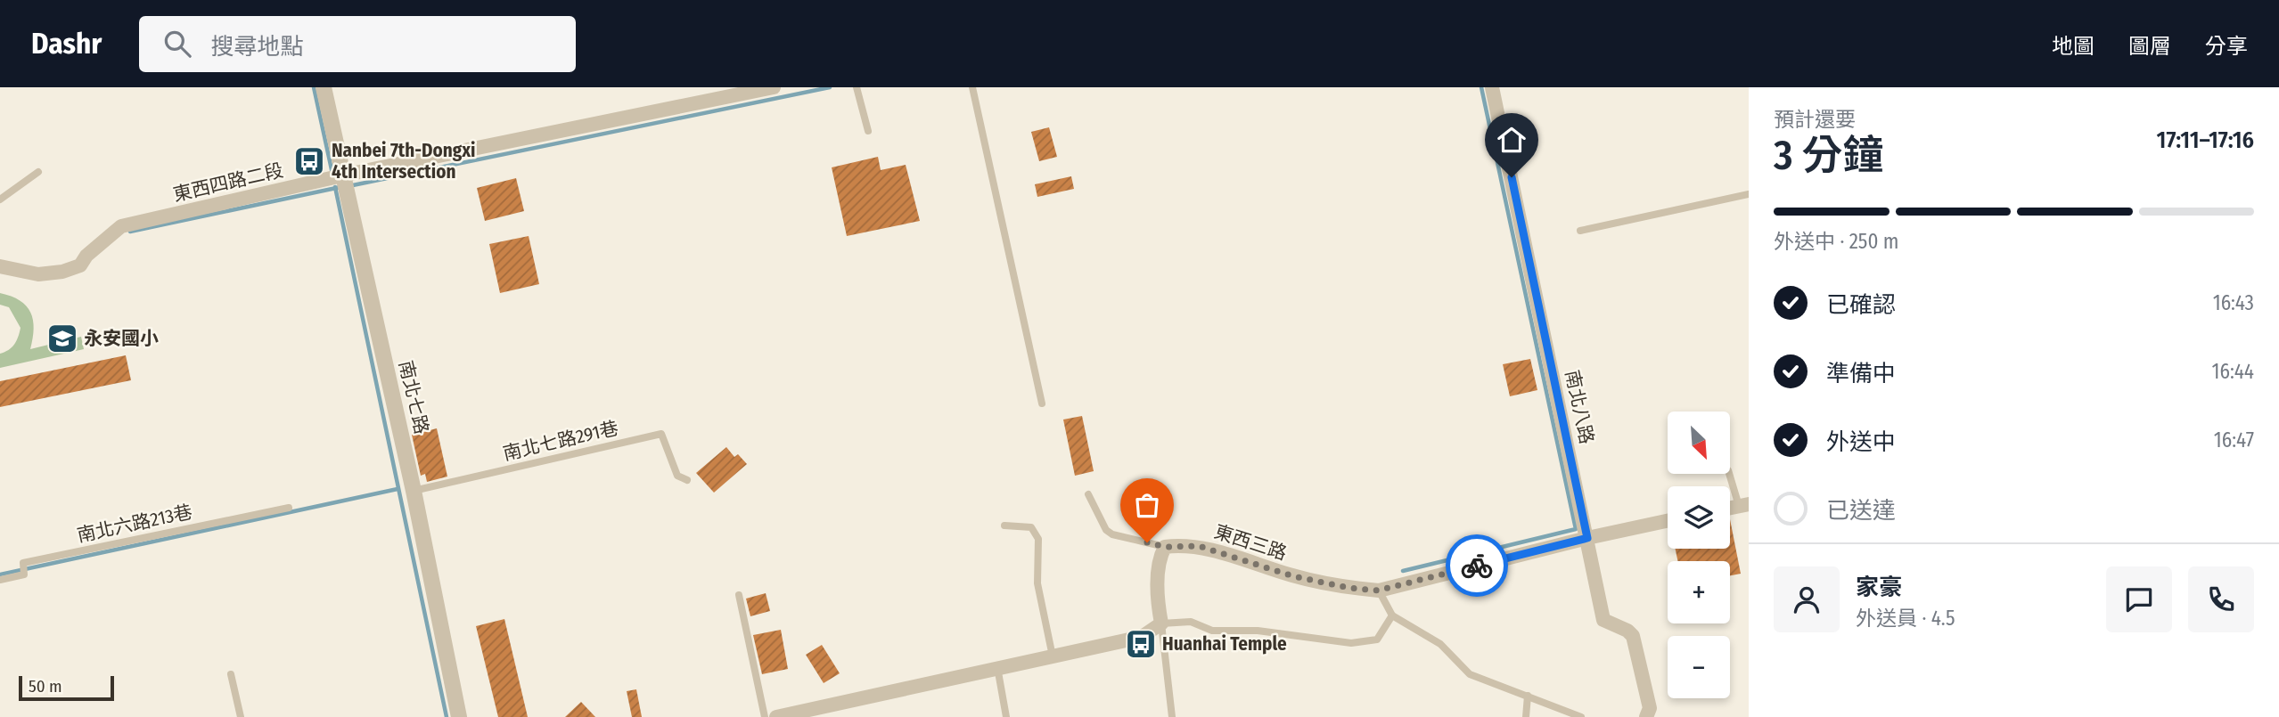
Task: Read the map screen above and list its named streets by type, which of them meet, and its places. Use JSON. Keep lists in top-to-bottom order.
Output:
{
  "streets": {
    "street": [
      "東西四路二段",
      "南北七路",
      "南北八路",
      "東西三路"
    ],
    "lane": ["南北七路291巷", "南北六路213巷"]
  },
  "crossings": [
    ["東西四路二段", "南北七路"],
    ["南北七路", "南北七路291巷"],
    ["南北八路", "東西三路"]
  ],
  "places": {
    "bus stop": ["Nanbei 7th-Dongxi 4th Intersection", "Huanhai Temple"],
    "school or university": ["永安國小"]
  },
  "scale_bar": "50 m",
  "north": "bottom right",
  "page": {
    "header": "Dashr",
    "search": "搜尋地點",
    "nav": ["地圖", "圖層", "分享"],
    "heading": ["3 分鐘", "預計還要", "17:11–17:16"],
    "panel": ["家豪", "外送員 · 4.5"],
    "bar": "外送中 · 250 m",
    "list": [
      ["已確認", "16:43"],
      ["準備中", "16:44"],
      ["外送中", "16:47"],
      "已送達"
    ],
    "map_buttons": ["+", "−"],
    "scale": "50 m"
  }
}
